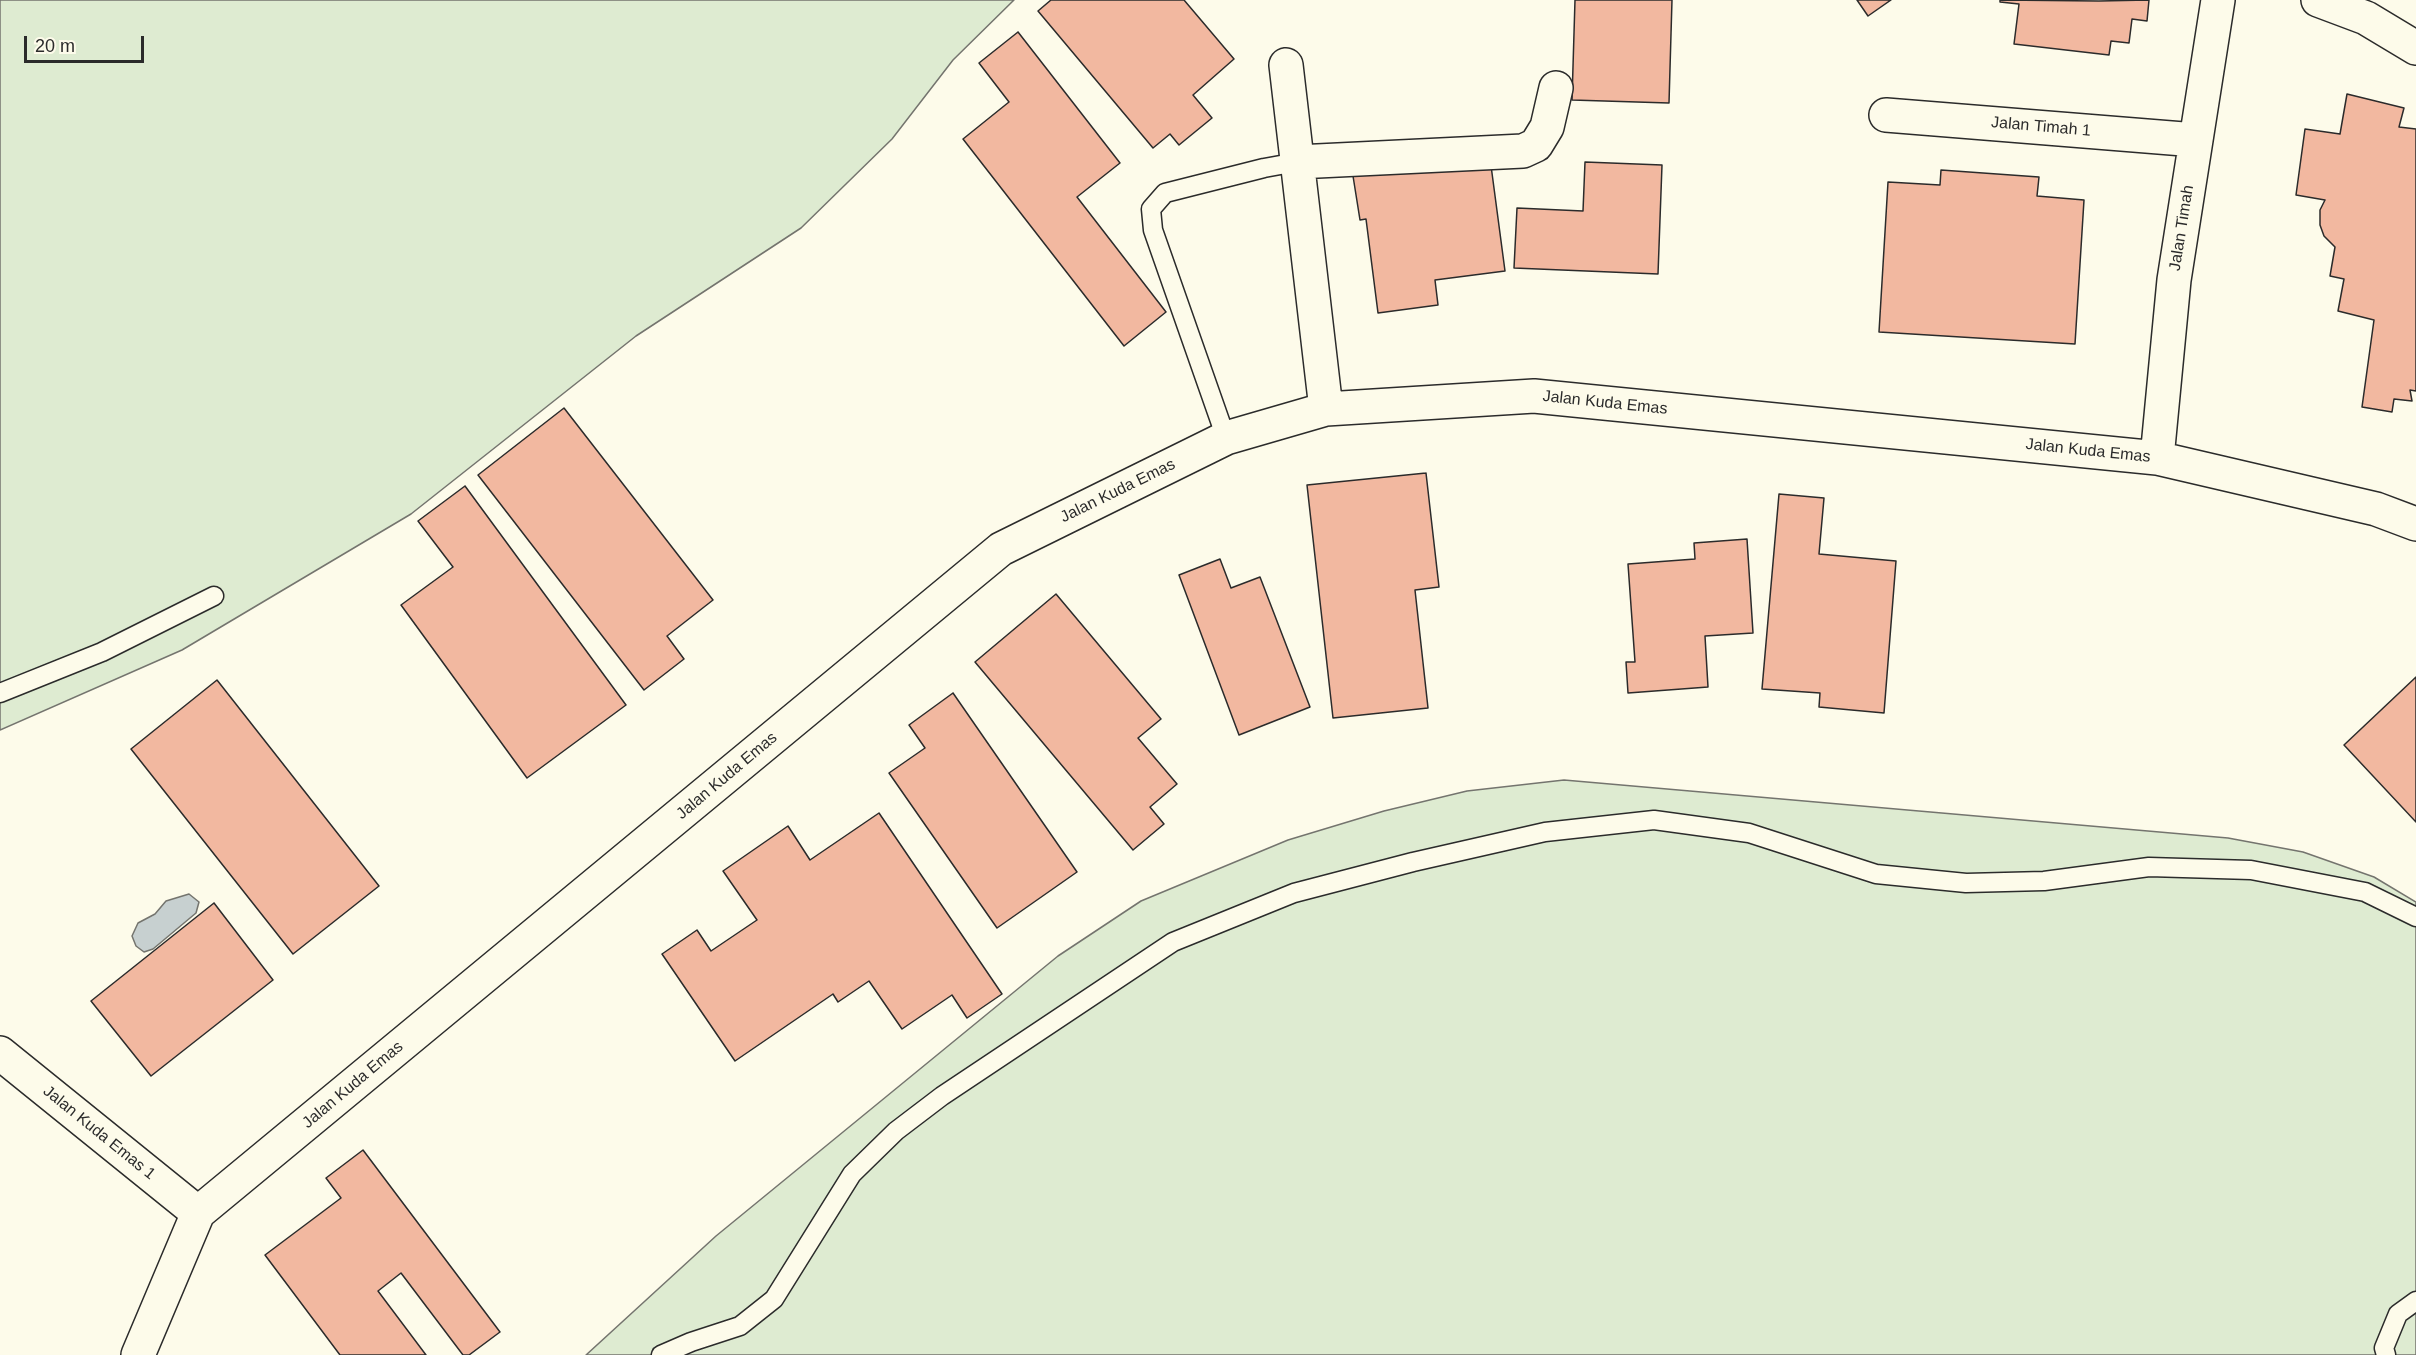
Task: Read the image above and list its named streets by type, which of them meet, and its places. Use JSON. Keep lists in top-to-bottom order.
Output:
{
  "streets": {
    "street": [
      "Jalan Timah 1",
      "Jalan Timah",
      "Jalan Kuda Emas",
      "Jalan Kuda Emas 1"
    ]
  },
  "crossings": [
    ["Jalan Timah 1", "Jalan Timah"],
    ["Jalan Timah", "Jalan Kuda Emas"],
    ["Jalan Kuda Emas", "Jalan Kuda Emas 1"]
  ],
  "scale_bar": "20 m"
}
